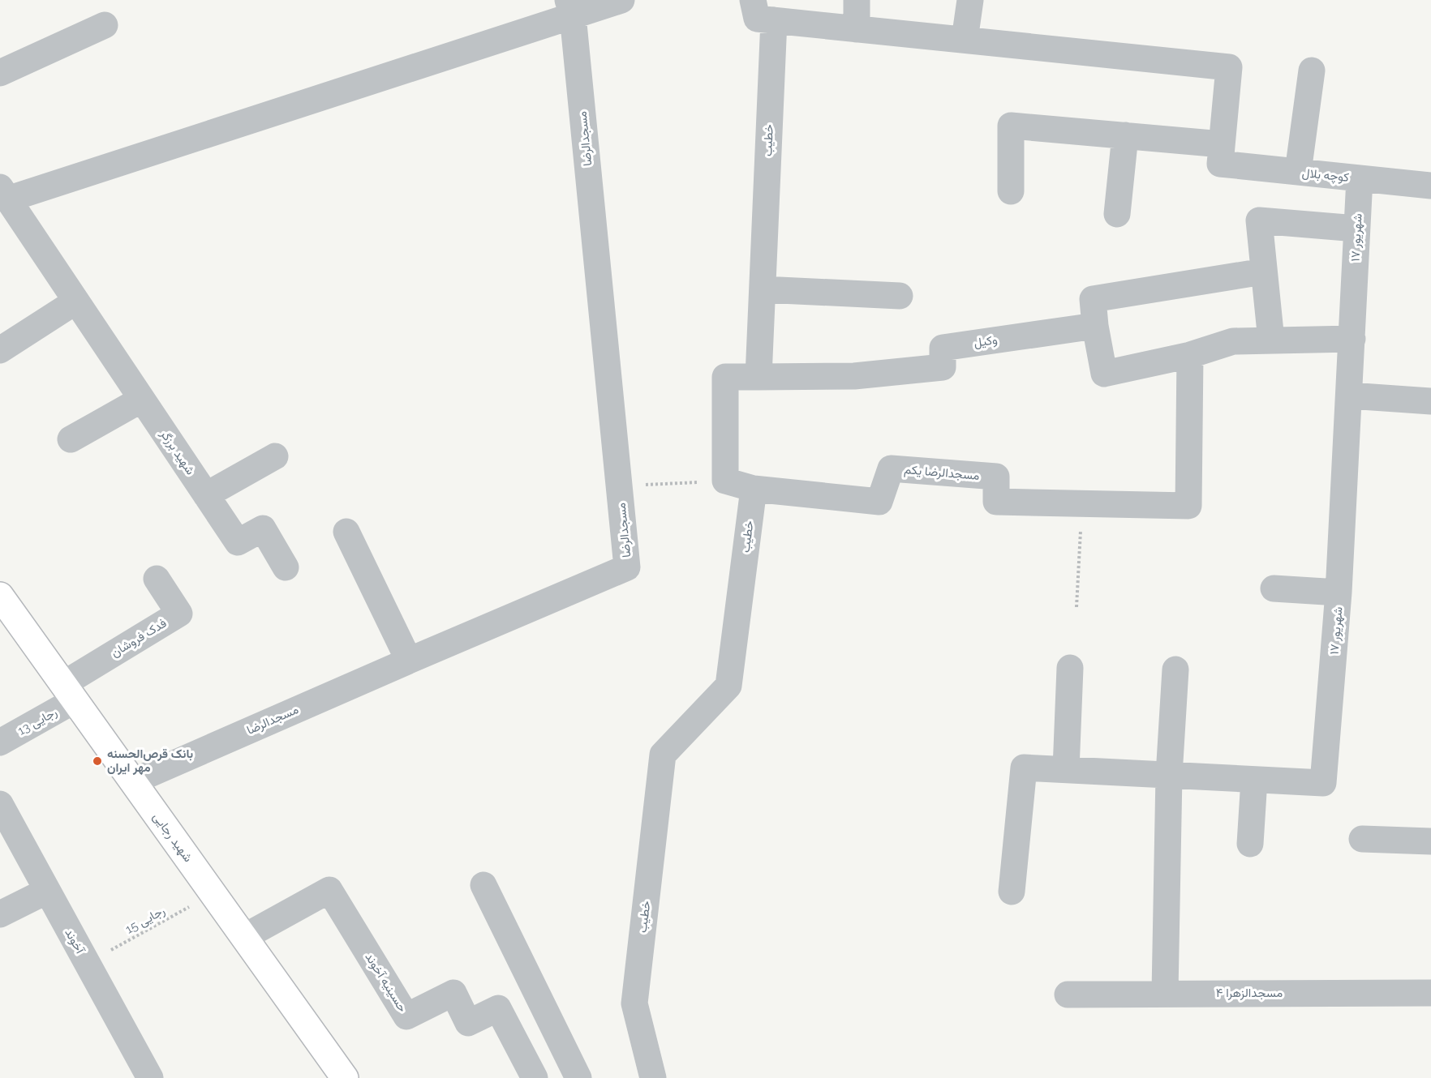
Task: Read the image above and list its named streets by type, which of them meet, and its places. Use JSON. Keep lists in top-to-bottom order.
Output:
{
  "streets": {
    "main road": ["شهید رجایی"],
    "street": [
      "مسجدالرضا",
      "خطیب",
      "کوچه بلال",
      "۱۷ شهریور",
      "وکیل",
      "شهید برزگر",
      "مسجدالرضا یکم",
      "فدک فروشان",
      "رجایی 13",
      "آخوند",
      "حسینیه آخوند",
      "مسجدالزهرا ۴"
    ],
    "path": ["رجایی 15"]
  },
  "crossings": [
    ["مسجدالرضا", "شهید رجایی"],
    ["خطیب", "وکیل"],
    ["خطیب", "مسجدالرضا یکم"],
    ["کوچه بلال", "۱۷ شهریور"],
    ["فدک فروشان", "رجایی 13"],
    ["فدک فروشان", "شهید رجایی"],
    ["رجایی 13", "شهید رجایی"],
    ["شهید رجایی", "رجایی 15"],
    ["شهید رجایی", "حسینیه آخوند"],
    ["رجایی 15", "آخوند"]
  ],
  "places": ["بانک قرص‌الحسنه مهر ایران"]
}
